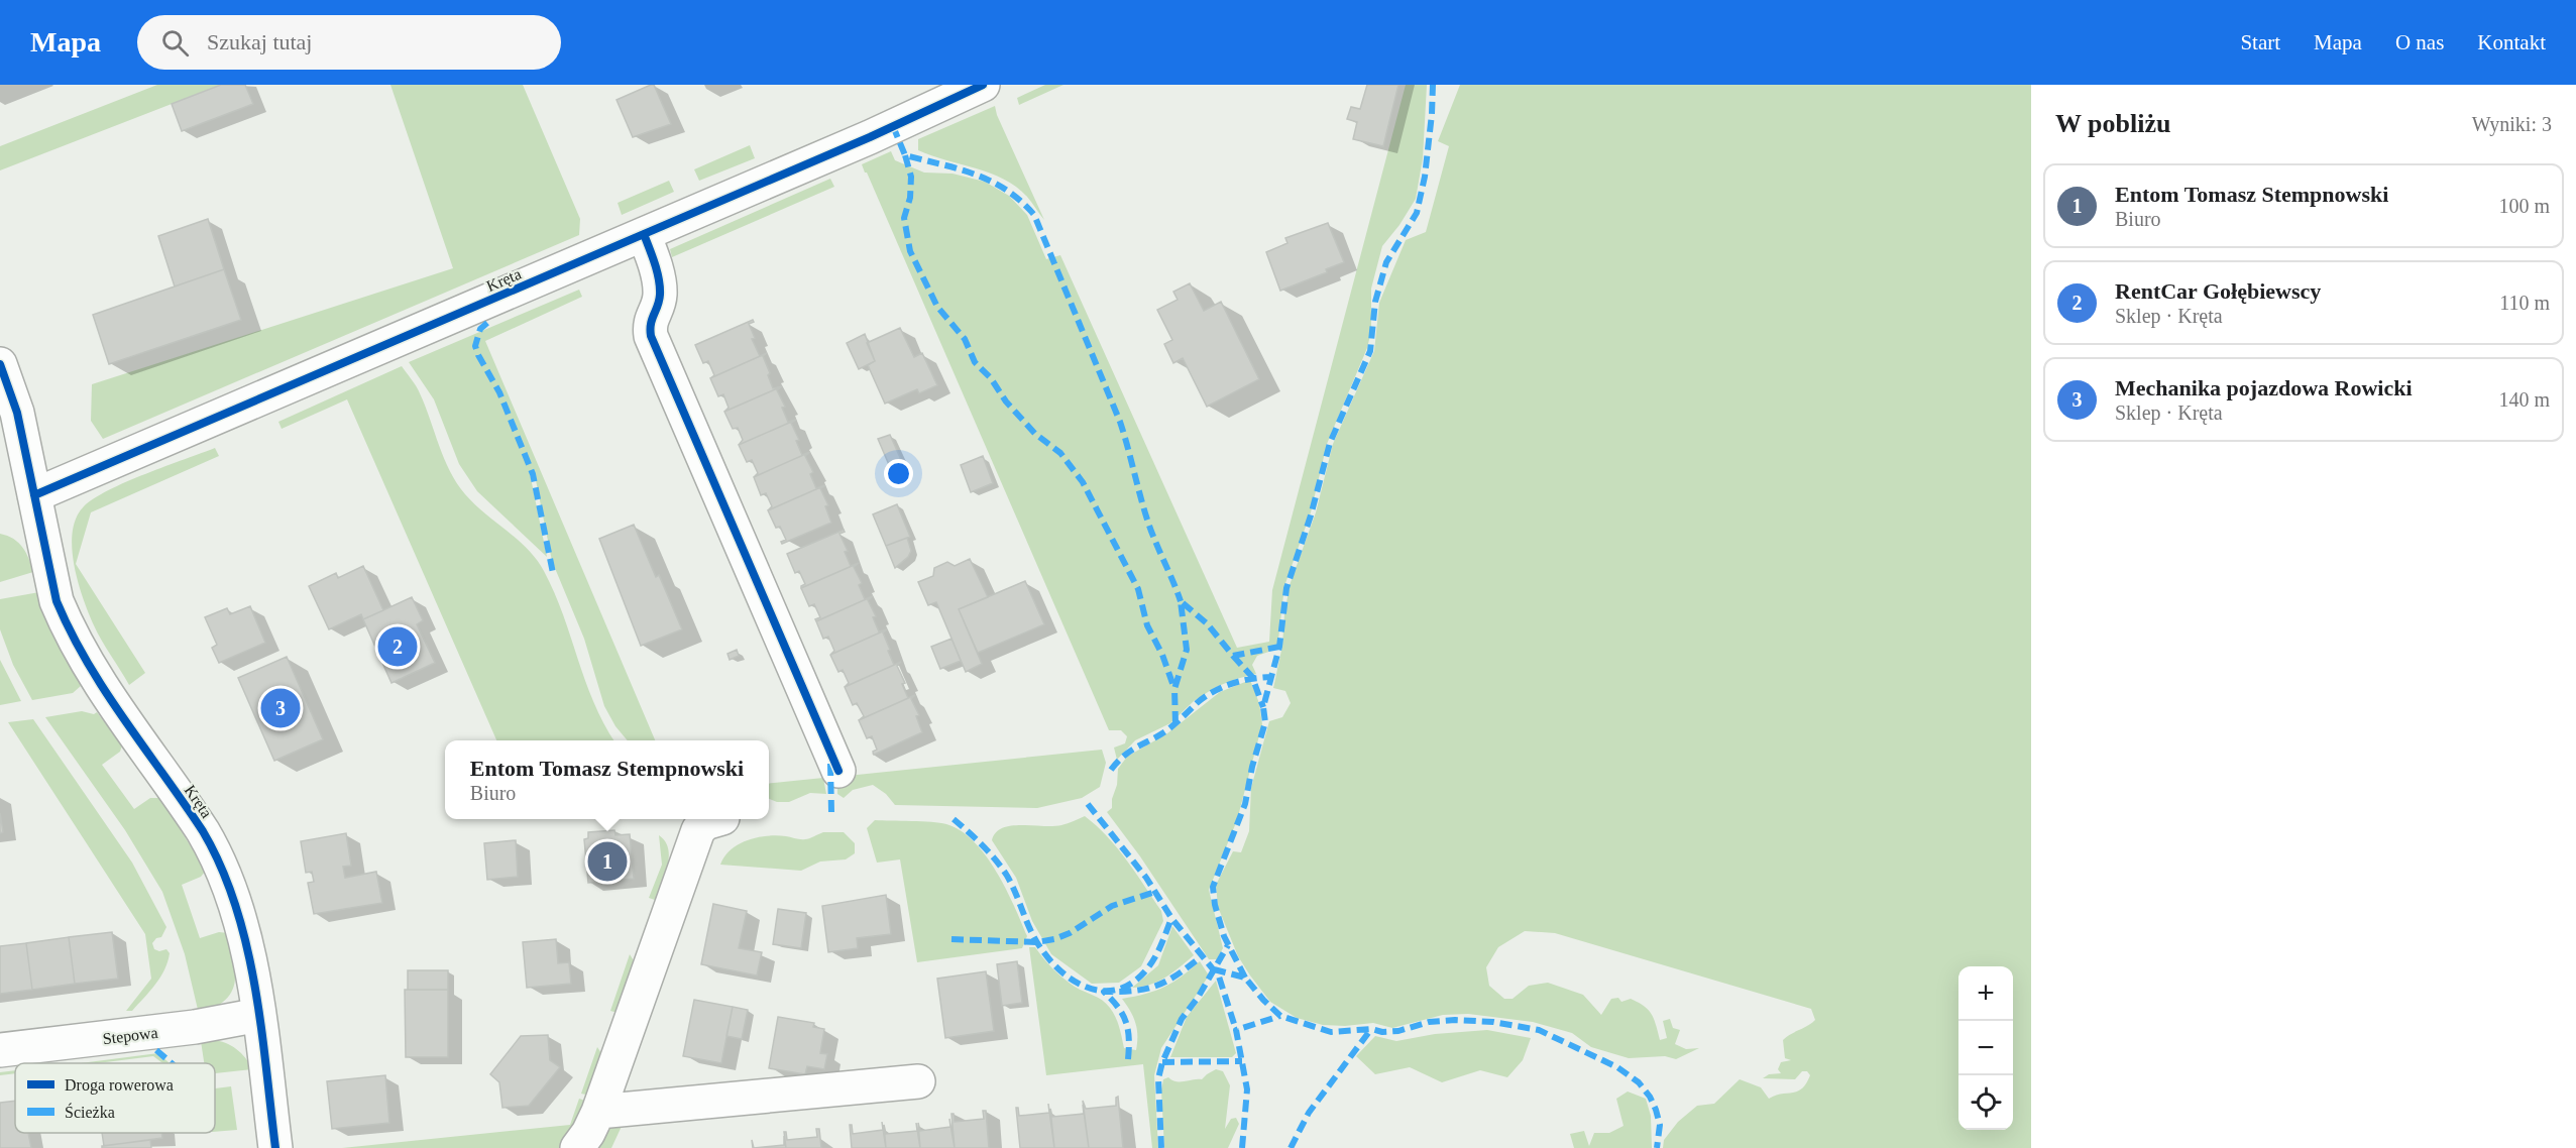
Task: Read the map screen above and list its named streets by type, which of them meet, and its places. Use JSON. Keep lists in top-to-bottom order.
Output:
{
  "streets": {
    "street": ["Kręta", "Stepowa"]
  },
  "crossings": [
    ["Kręta", "Stepowa"]
  ],
  "legend": ["Droga rowerowa", "Ścieżka"],
  "page": {
    "header": "Mapa",
    "search": "Szukaj tutaj",
    "nav": [
      "Start",
      "Mapa",
      "O nas",
      "Kontakt"
    ],
    "heading": ["W pobliżu", "Wyniki: 3"],
    "list": [
      {
        "mark": "1",
        "name": "Entom Tomasz Stempnowski",
        "note": "Biuro",
        "value": "100 m"
      },
      {
        "mark": "2",
        "name": "RentCar Gołębiewscy",
        "note": "Sklep · Kręta",
        "value": "110 m"
      },
      {
        "mark": "3",
        "name": "Mechanika pojazdowa Rowicki",
        "note": "Sklep · Kręta",
        "value": "140 m"
      }
    ],
    "pins": ["2", "3", "1"],
    "popup": ["Entom Tomasz Stempnowski", "Biuro"],
    "map_buttons": ["+", "−"]
  }
}
